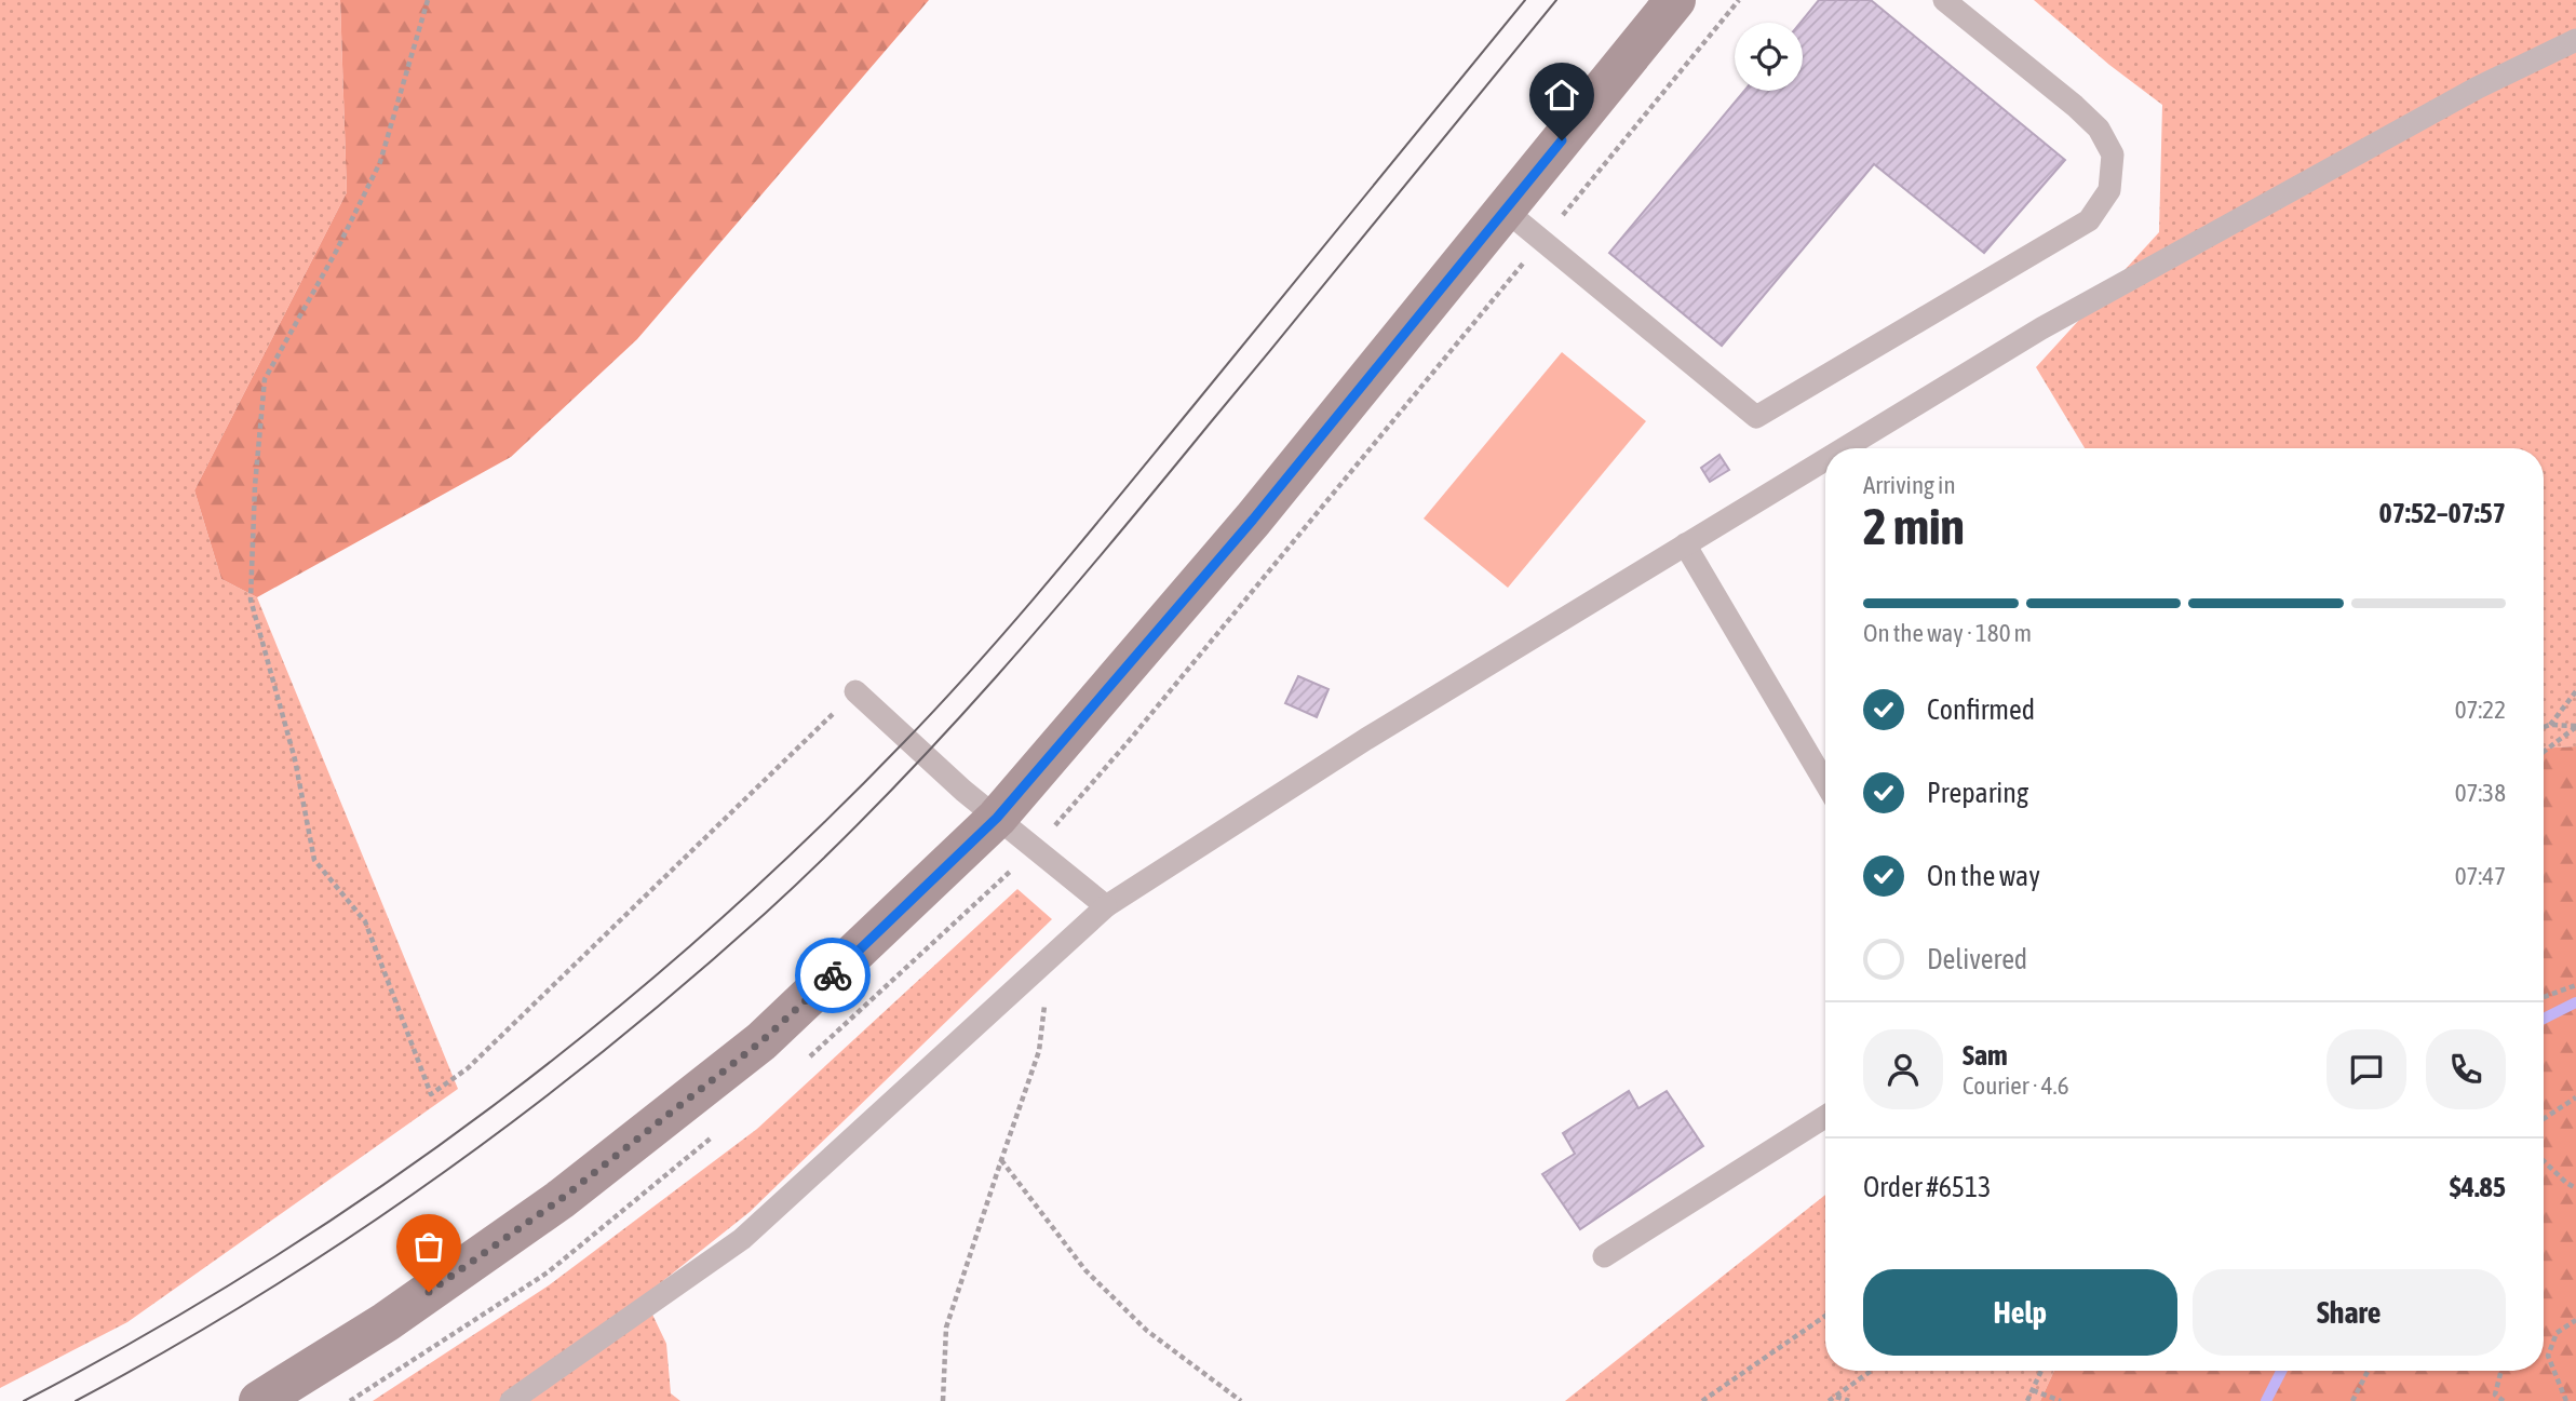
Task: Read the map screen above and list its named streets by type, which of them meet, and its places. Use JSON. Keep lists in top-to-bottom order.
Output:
{
  "page": {
    "heading": ["2 min", "Arriving in", "07:52–07:57"],
    "panel": [
      "Sam",
      "Courier · 4.6",
      "Order #6513",
      "$4.85"
    ],
    "bar": "On the way · 180 m",
    "list": [
      ["Confirmed", "07:22"],
      ["Preparing", "07:38"],
      ["On the way", "07:47"],
      "Delivered"
    ],
    "buttons": ["Help", "Share"]
  }
}
